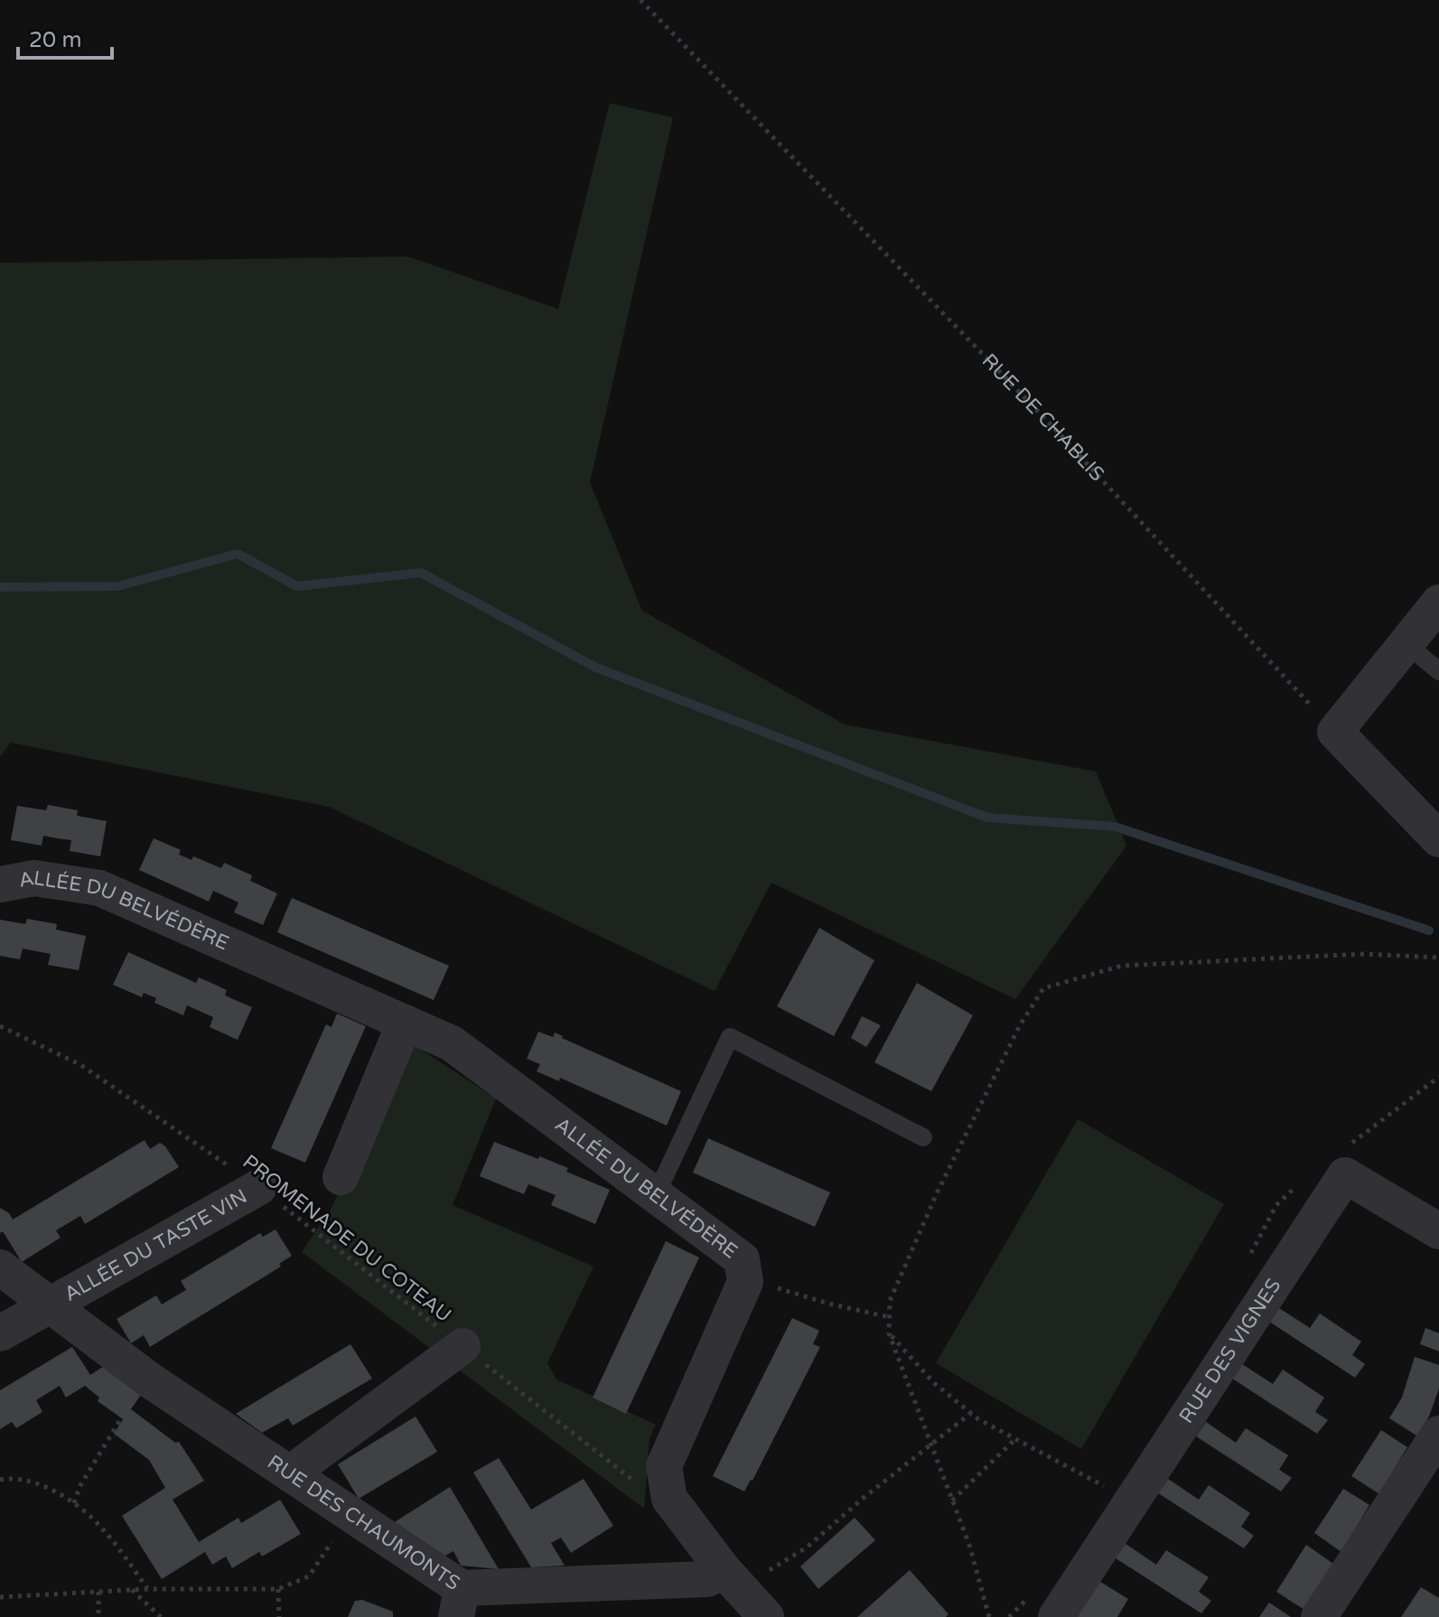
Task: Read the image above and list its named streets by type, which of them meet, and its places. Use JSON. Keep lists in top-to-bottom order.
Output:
{
  "streets": {
    "street": [
      "ALLÉE DU BELVÉDÈRE",
      "ALLÉE DU TASTE VIN",
      "RUE DES VIGNES",
      "RUE DES CHAUMONTS"
    ],
    "path": ["RUE DE CHABLIS", "PROMENADE DU COTEAU"]
  },
  "crossings": [
    ["ALLÉE DU BELVÉDÈRE", "PROMENADE DU COTEAU"],
    ["PROMENADE DU COTEAU", "ALLÉE DU TASTE VIN"],
    ["ALLÉE DU TASTE VIN", "RUE DES CHAUMONTS"]
  ],
  "scale_bar": "20 m"
}
